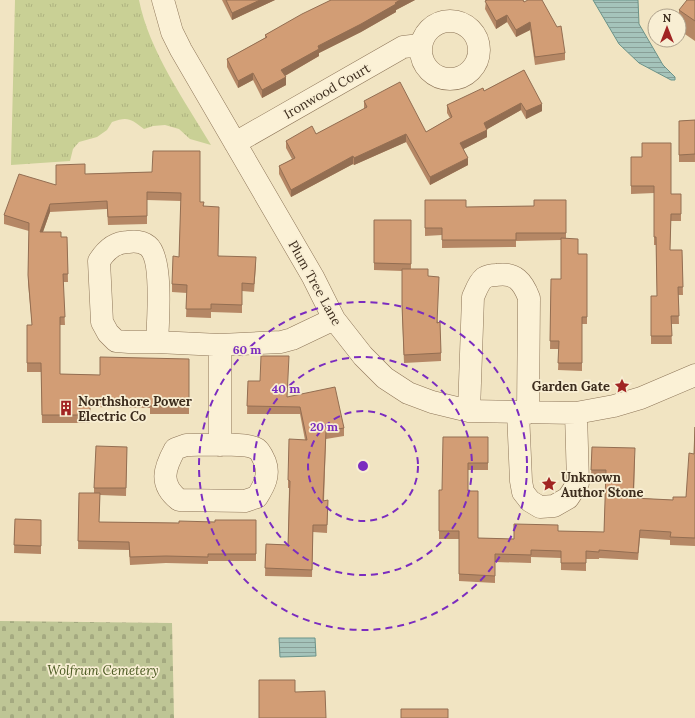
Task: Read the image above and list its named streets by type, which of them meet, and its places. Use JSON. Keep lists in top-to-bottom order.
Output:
{
  "streets": {
    "street": ["Ironwood Court", "Plum Tree Lane"]
  },
  "crossings": [
    ["Ironwood Court", "Plum Tree Lane"]
  ],
  "parks": ["Wolfrum Cemetery"],
  "places": {
    "place": ["Garden Gate", "Unknown Author Stone"],
    "building": ["Northshore Power Electric Co"]
  },
  "north": "top",
  "rings": ["60 m", "40 m", "20 m"]
}
